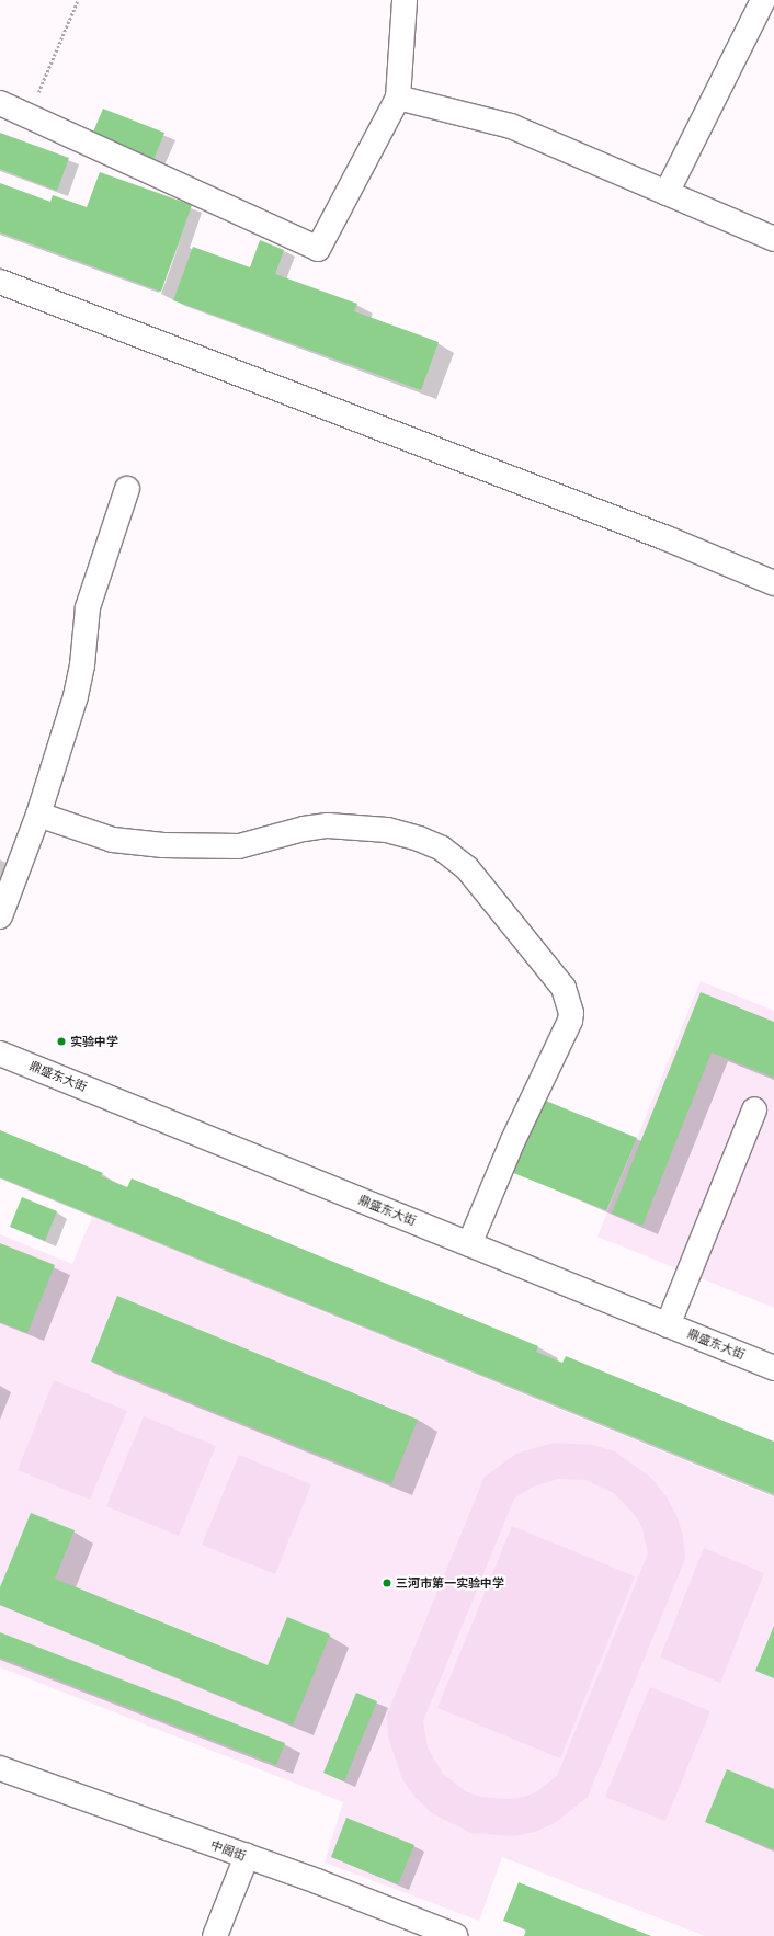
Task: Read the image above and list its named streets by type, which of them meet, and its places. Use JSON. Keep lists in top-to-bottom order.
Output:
{
  "streets": {
    "street": ["鼎盛东大街", "中阁街"]
  },
  "places": ["实验中学", "三河市第一实验中学"]
}
